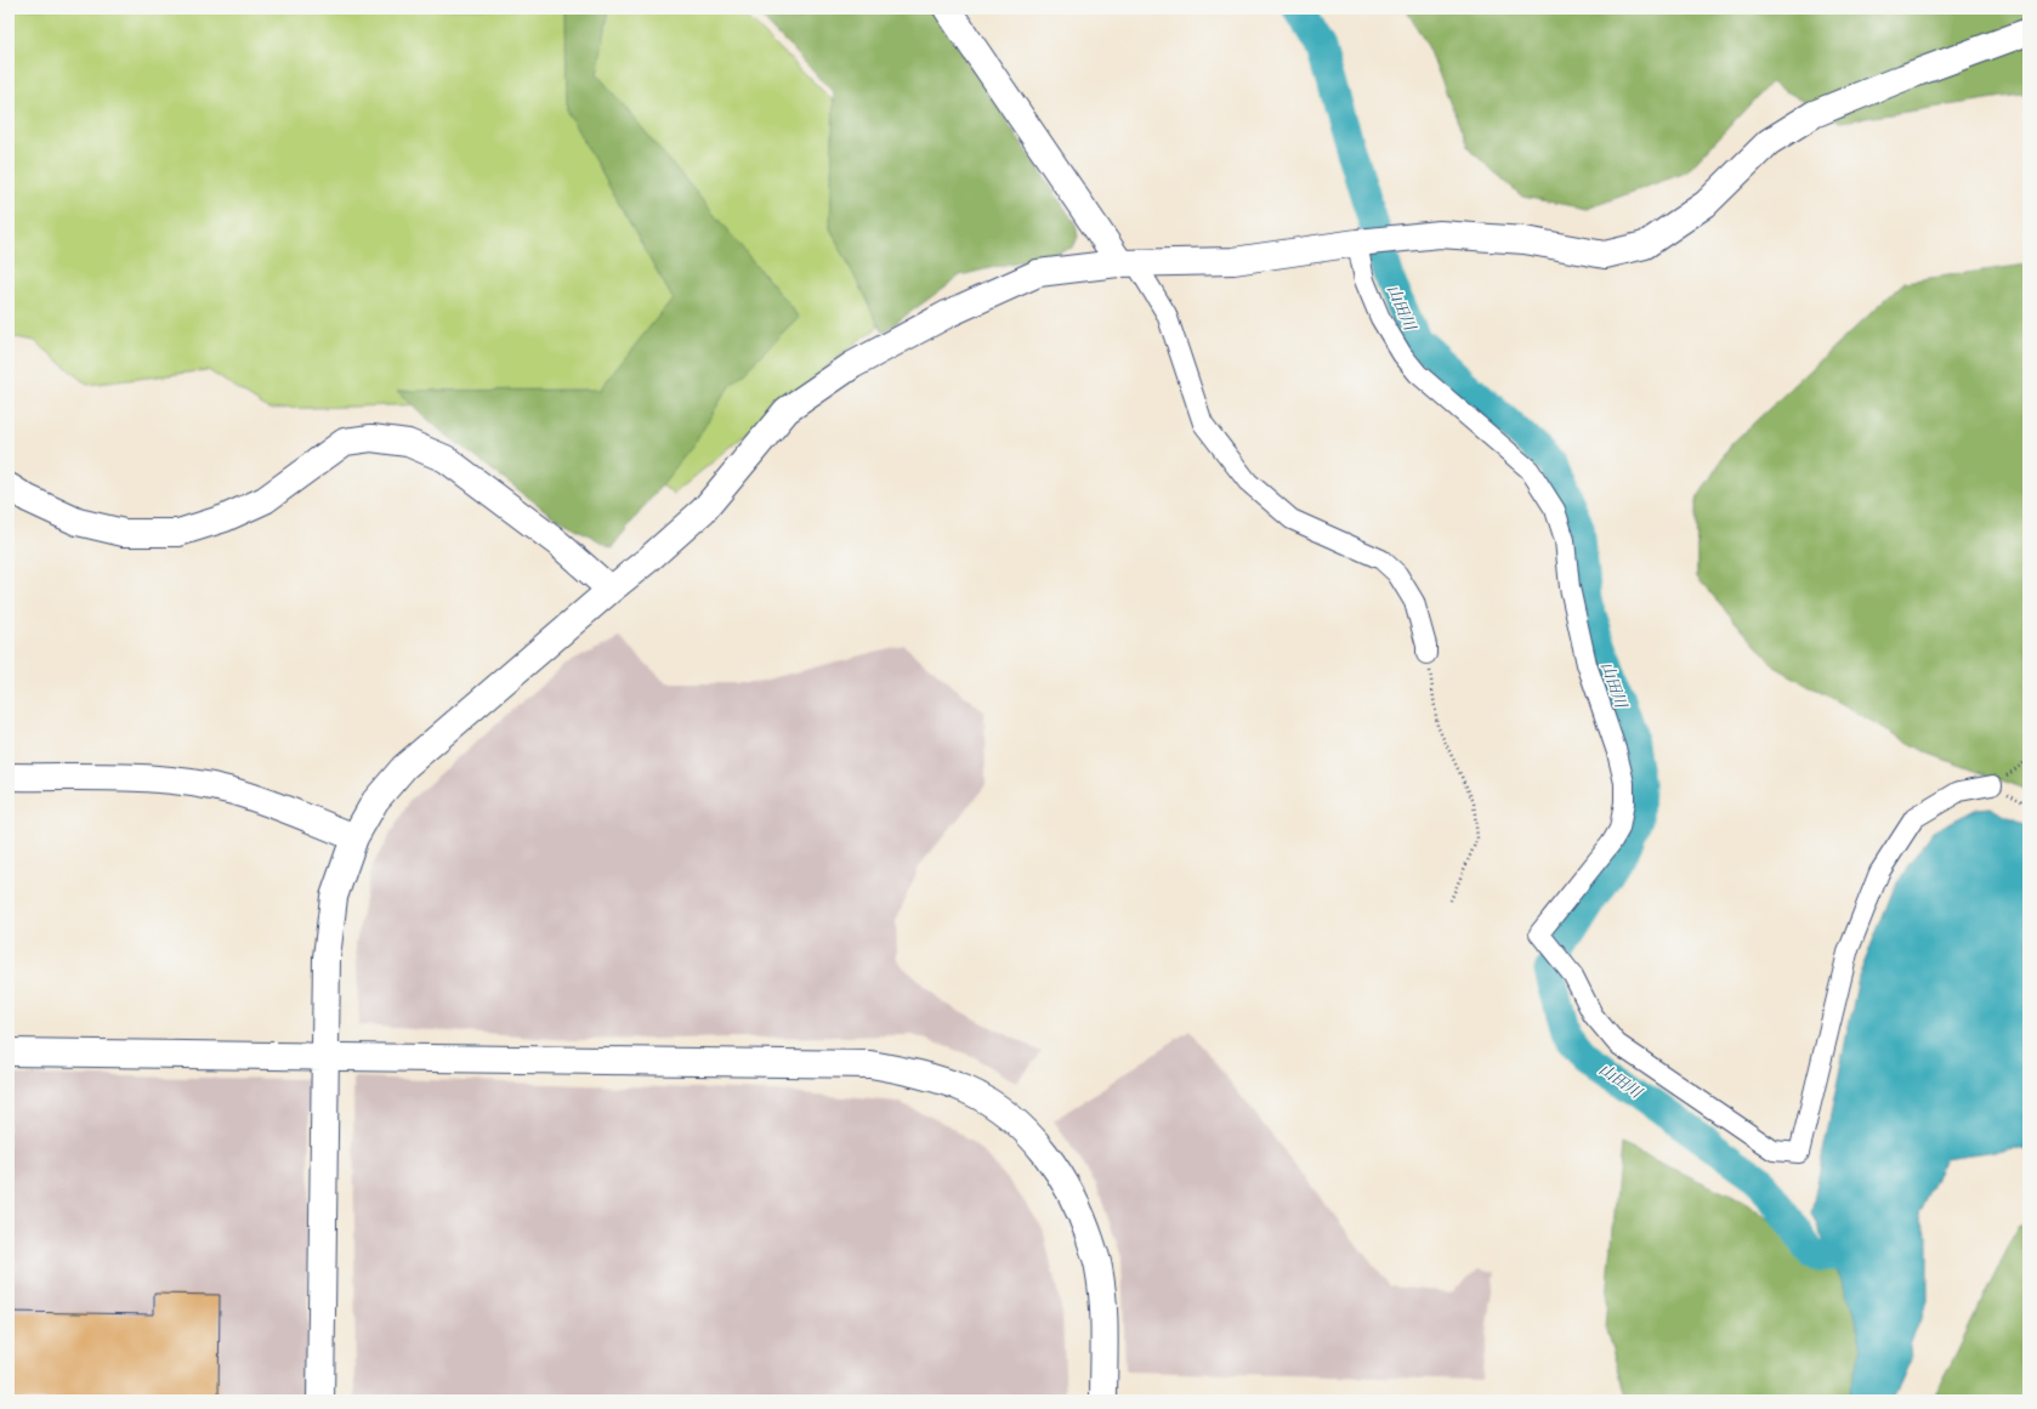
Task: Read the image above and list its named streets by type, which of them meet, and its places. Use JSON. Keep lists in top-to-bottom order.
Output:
{
  "water": ["山田川"]
}
